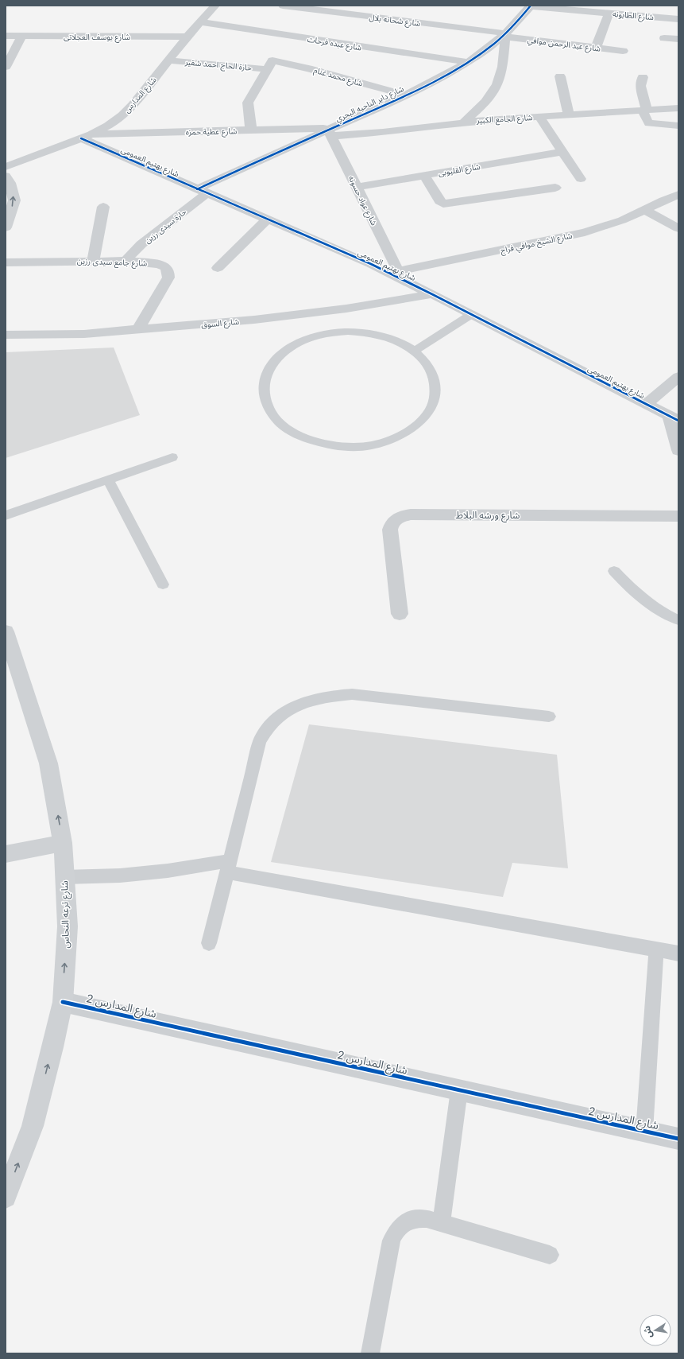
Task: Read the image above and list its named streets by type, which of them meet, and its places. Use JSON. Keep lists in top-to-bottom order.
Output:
{
  "streets": {
    "main road": ["شارع ترعه النحاس"],
    "street": [
      "شارع الطابونه",
      "شارع شحاته بلال",
      "شارع يوسف العجلاتى",
      "شارع عبده فرحات",
      "شارع عبد الرحمن موافي",
      "حارة الحاج احمد شقير",
      "شارع محمد غنام",
      "شارع المدارس",
      "شارع داير الناحيه البحري",
      "شارع الجامع الكبير",
      "شارع عطية حمزه",
      "شارع بهتيم العمومى",
      "شارع القليوبى",
      "شارع عواد حسونه",
      "حارة سيدى رزين",
      "شارع الشيخ موافي فراج",
      "شارع جامع سيدى رزين",
      "شارع السوق",
      "شارع ورشه البلاط",
      "شارع المدارس 2"
    ]
  },
  "crossings": [
    ["شارع الطابونه", "شارع داير الناحيه البحري"],
    ["شارع شحاته بلال", "شارع عبد الرحمن موافي"],
    ["شارع شحاته بلال", "شارع داير الناحيه البحري"],
    ["شارع يوسف العجلاتى", "شارع المدارس"],
    ["شارع عبده فرحات", "شارع المدارس"],
    ["شارع عبده فرحات", "شارع داير الناحيه البحري"],
    ["شارع عبد الرحمن موافي", "شارع داير الناحيه البحري"],
    ["حارة الحاج احمد شقير", "شارع محمد غنام"],
    ["حارة الحاج احمد شقير", "شارع المدارس"],
    ["شارع محمد غنام", "شارع داير الناحيه البحري"],
    ["شارع المدارس", "شارع عطية حمزه"],
    ["شارع المدارس", "شارع بهتيم العمومى"],
    ["شارع داير الناحيه البحري", "شارع الجامع الكبير"],
    ["شارع داير الناحيه البحري", "شارع عطية حمزه"],
    ["شارع داير الناحيه البحري", "شارع بهتيم العمومى"],
    ["شارع داير الناحيه البحري", "شارع عواد حسونه"],
    ["شارع داير الناحيه البحري", "حارة سيدى رزين"],
    ["شارع الجامع الكبير", "شارع عطية حمزه"],
    ["شارع الجامع الكبير", "شارع عواد حسونه"],
    ["شارع عطية حمزه", "شارع بهتيم العمومى"],
    ["شارع عطية حمزه", "شارع عواد حسونه"],
    ["شارع بهتيم العمومى", "شارع عواد حسونه"],
    ["شارع بهتيم العمومى", "حارة سيدى رزين"],
    ["شارع بهتيم العمومى", "شارع الشيخ موافي فراج"],
    ["شارع بهتيم العمومى", "شارع السوق"],
    ["شارع القليوبى", "شارع عواد حسونه"],
    ["شارع عواد حسونه", "شارع الشيخ موافي فراج"],
    ["حارة سيدى رزين", "شارع جامع سيدى رزين"],
    ["شارع جامع سيدى رزين", "شارع السوق"],
    ["شارع ترعه النحاس", "شارع المدارس 2"]
  ],
  "one_way": ["شارع ترعه النحاس"],
  "north": "left"
}
